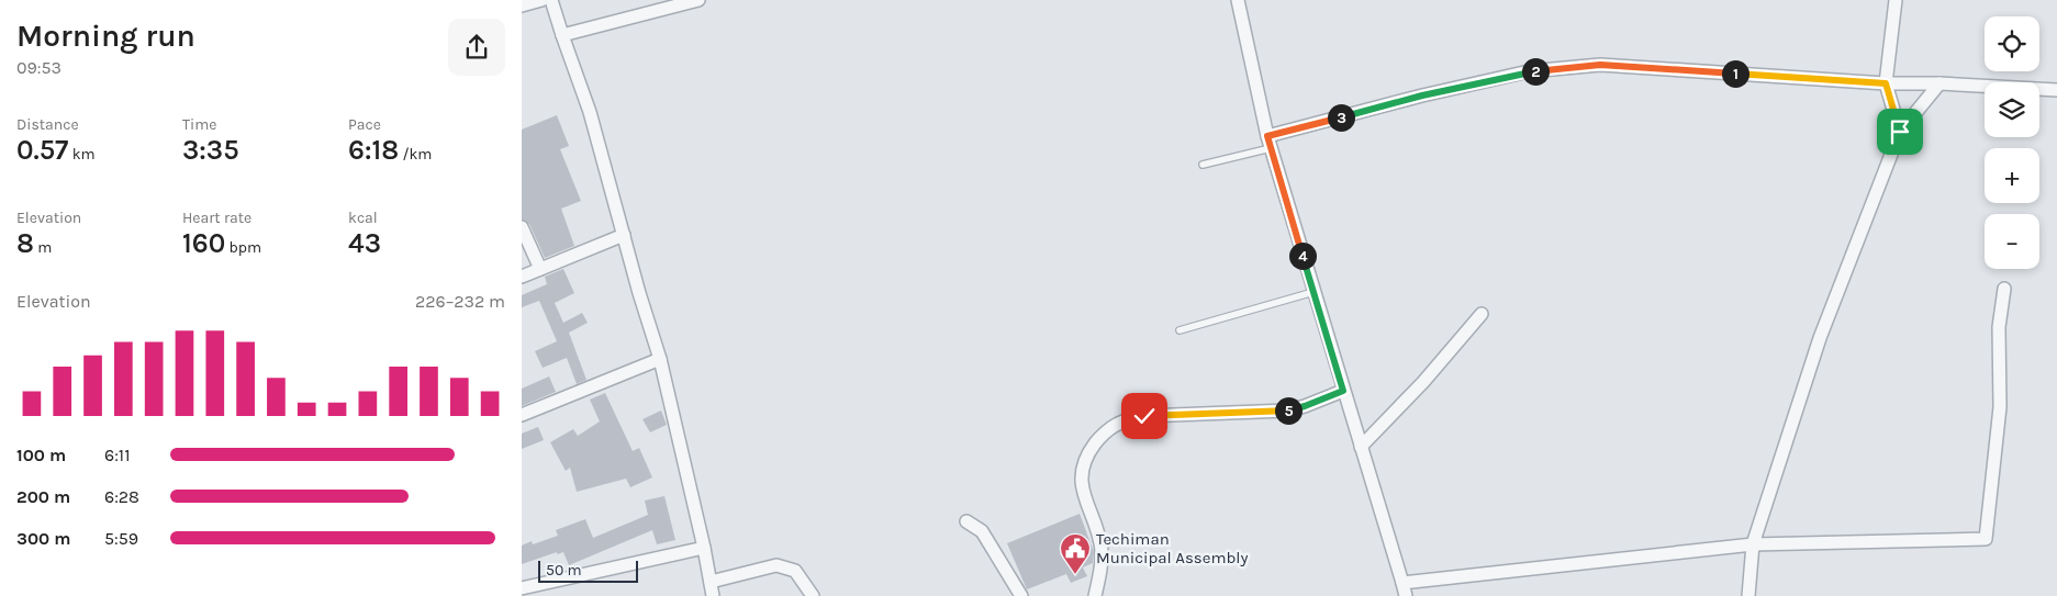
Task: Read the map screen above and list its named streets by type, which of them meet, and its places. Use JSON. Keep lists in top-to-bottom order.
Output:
{
  "places": {
    "public building": ["Techiman Municipal Assembly"]
  },
  "scale_bar": "50 m",
  "page": {
    "heading": ["Morning run", "09:53"],
    "map_buttons": ["+", "−"],
    "pins": [
      "2",
      "1",
      "3",
      "4",
      "5"
    ],
    "stats": [
      ["Distance", "0.57 km"],
      ["Time", "3:35"],
      ["Pace", "6:18 /km"],
      ["Elevation", "8 m"],
      ["Heart rate", "160 bpm"],
      ["kcal", "43"]
    ],
    "chart": ["Elevation", "226–232 m"],
    "list": [
      {
        "name": "100 m",
        "note": "6:11"
      },
      {
        "name": "200 m",
        "note": "6:28"
      },
      {
        "name": "300 m",
        "note": "5:59"
      }
    ],
    "scale": "50 m"
  }
}
